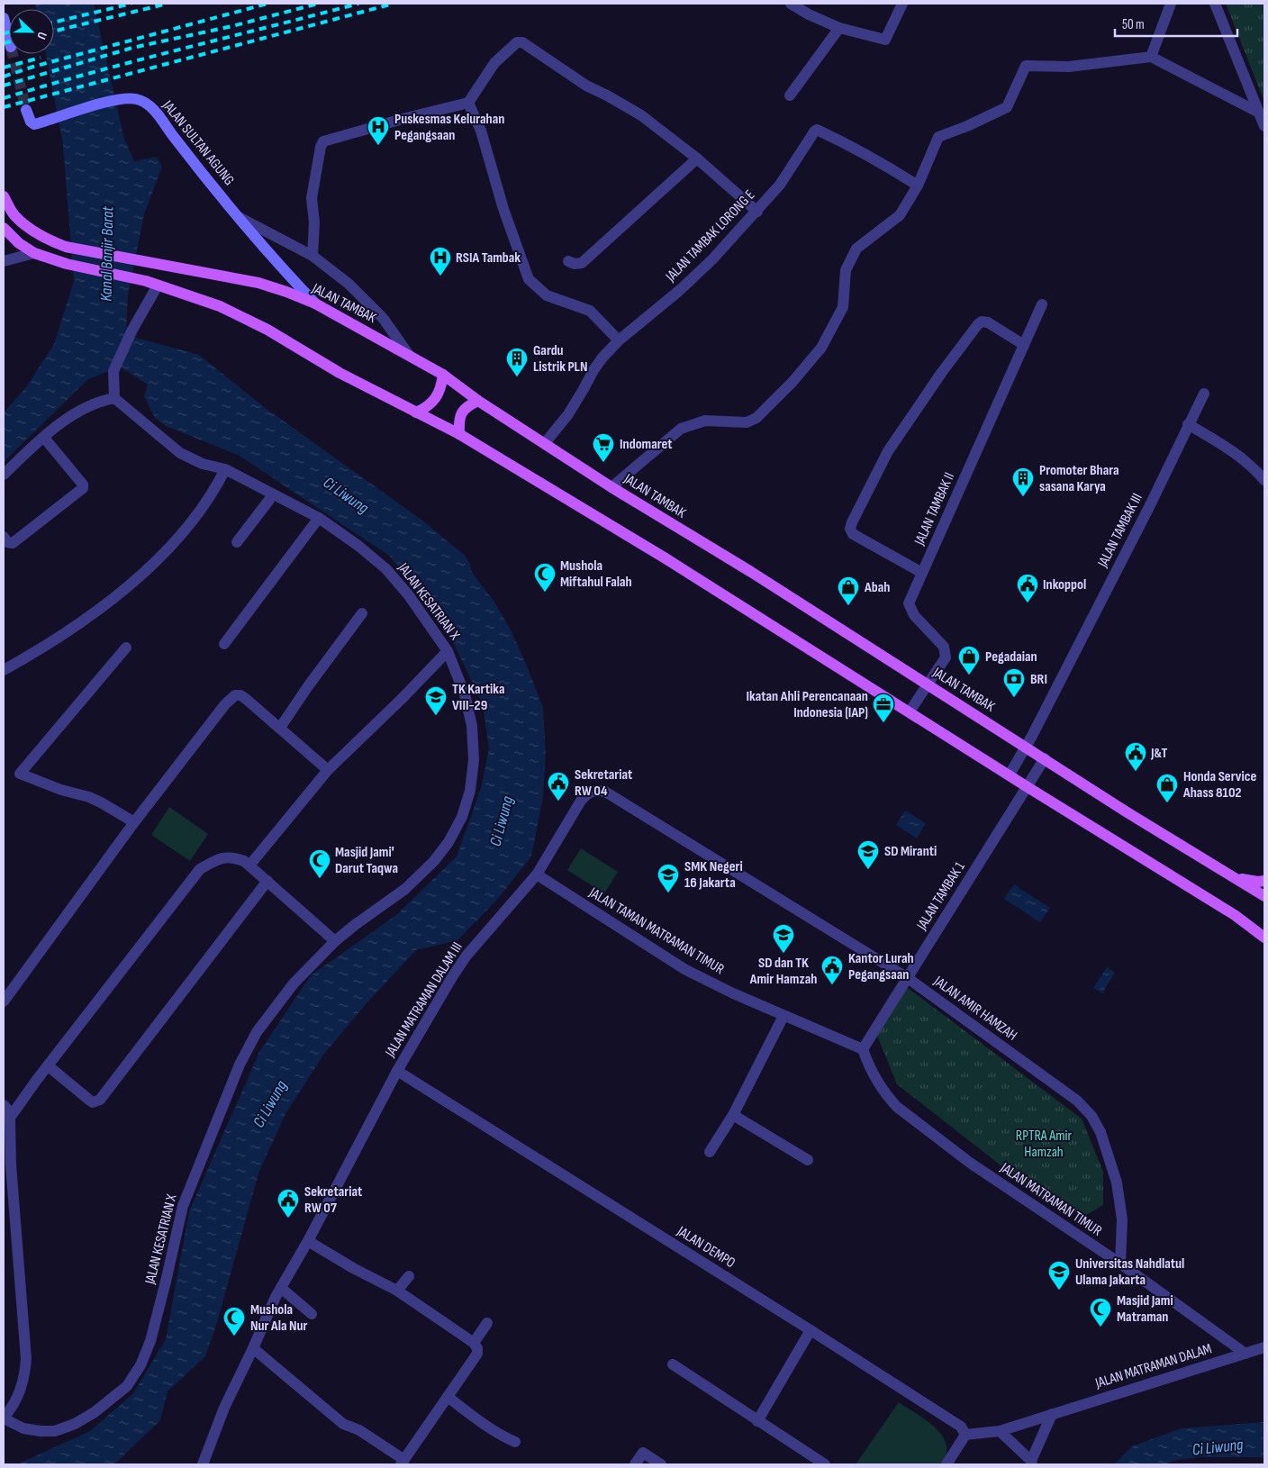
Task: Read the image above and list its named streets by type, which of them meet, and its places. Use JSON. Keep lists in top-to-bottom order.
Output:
{
  "streets": {
    "main road": ["JALAN SULTAN AGUNG", "JALAN TAMBAK"],
    "street": [
      "JALAN TAMBAK LORONG E",
      "JALAN TAMBAK II",
      "JALAN TAMBAK III",
      "JALAN KESATRIAN X",
      "JALAN TAMBAK 1",
      "JALAN TAMAN MATRAMAN TIMUR",
      "JALAN MATRAMAN DALAM III",
      "JALAN AMIR HAMZAH",
      "JALAN MATRAMAN TIMUR",
      "JALAN DEMPO",
      "JALAN MATRAMAN DALAM"
    ]
  },
  "crossings": [
    ["JALAN SULTAN AGUNG", "JALAN TAMBAK"],
    ["JALAN TAMBAK LORONG E", "JALAN TAMBAK"],
    ["JALAN TAMBAK", "JALAN TAMBAK II"],
    ["JALAN TAMBAK", "JALAN TAMBAK III"],
    ["JALAN TAMBAK", "JALAN TAMBAK 1"],
    ["JALAN TAMBAK 1", "JALAN TAMAN MATRAMAN TIMUR"],
    ["JALAN TAMBAK 1", "JALAN AMIR HAMZAH"],
    ["JALAN TAMBAK 1", "JALAN MATRAMAN TIMUR"],
    ["JALAN TAMAN MATRAMAN TIMUR", "JALAN MATRAMAN DALAM III"],
    ["JALAN TAMAN MATRAMAN TIMUR", "JALAN MATRAMAN TIMUR"],
    ["JALAN MATRAMAN DALAM III", "JALAN AMIR HAMZAH"],
    ["JALAN MATRAMAN DALAM III", "JALAN DEMPO"],
    ["JALAN AMIR HAMZAH", "JALAN MATRAMAN TIMUR"],
    ["JALAN MATRAMAN TIMUR", "JALAN MATRAMAN DALAM"]
  ],
  "water": ["Kanal Banjir Barat", "Ci Liwung"],
  "parks": ["RPTRA Amir Hamzah"],
  "places": {
    "hospital": ["Puskesmas Kelurahan Pegangsaan", "RSIA Tambak"],
    "building": ["Gardu Listrik PLN", "Promoter Bhara sasana Karya"],
    "supermarket": ["Indomaret"],
    "mosque": [
      "Mushola Miftahul Falah",
      "Masjid Jami' Darut Taqwa",
      "Masjid Jami Matraman",
      "Mushola Nur Ala Nur"
    ],
    "public building": [
      "Inkoppol",
      "J&T",
      "Sekretariat RW 04",
      "Kantor Lurah Pegangsaan",
      "Sekretariat RW 07"
    ],
    "shop": ["Abah", "Pegadaian", "Honda Service Ahass 8102"],
    "bank": ["BRI"],
    "school or university": [
      "TK Kartika VIII-29",
      "SD Miranti",
      "SMK Negeri 16 Jakarta",
      "SD dan TK Amir Hamzah",
      "Universitas Nahdlatul Ulama Jakarta"
    ],
    "office": ["Ikatan Ahli Perencanaan Indonesia (IAP)"]
  },
  "scale_bar": "50 m",
  "north": "right"
}
